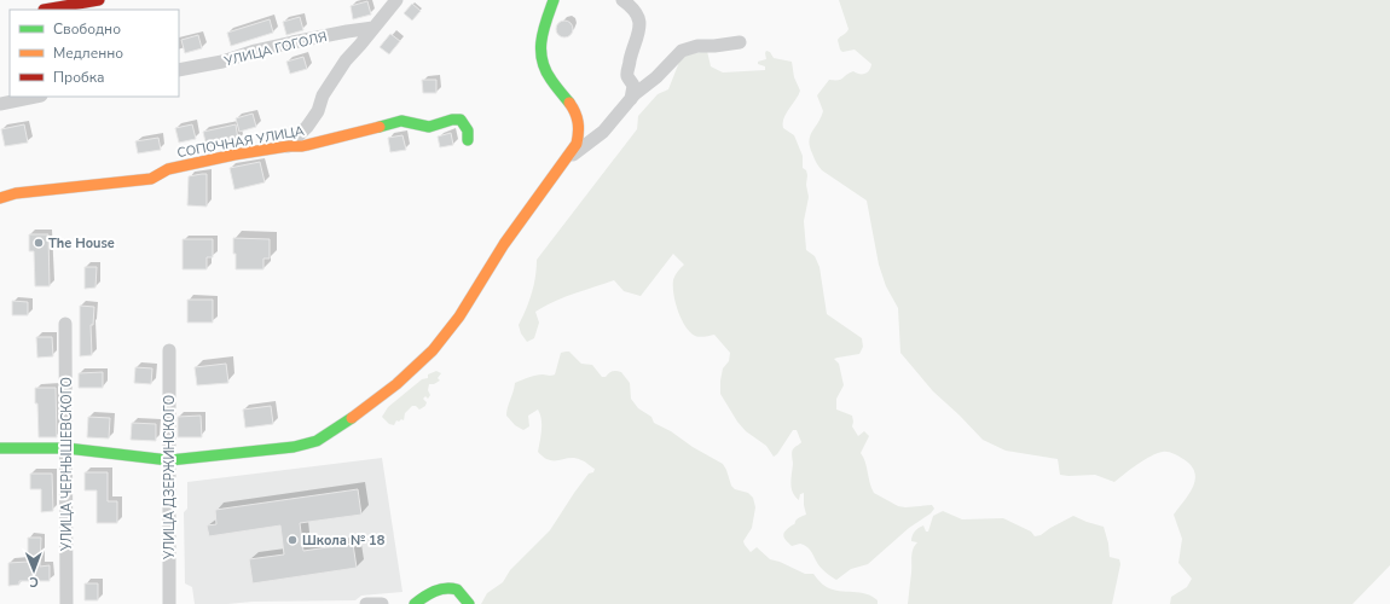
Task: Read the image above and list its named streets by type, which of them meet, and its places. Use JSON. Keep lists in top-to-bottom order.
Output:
{
  "streets": {
    "street": [
      "УЛИЦА ГОГОЛЯ",
      "СОПОЧНАЯ УЛИЦА",
      "УЛИЦА ЧЕРНЫШЕВСКОГО",
      "УЛИЦА ДЗЕРЖИНСКОГО"
    ]
  },
  "places": ["The House", "Школа № 18"],
  "legend": ["Свободно", "Медленно", "Пробка"],
  "north": "bottom"
}
